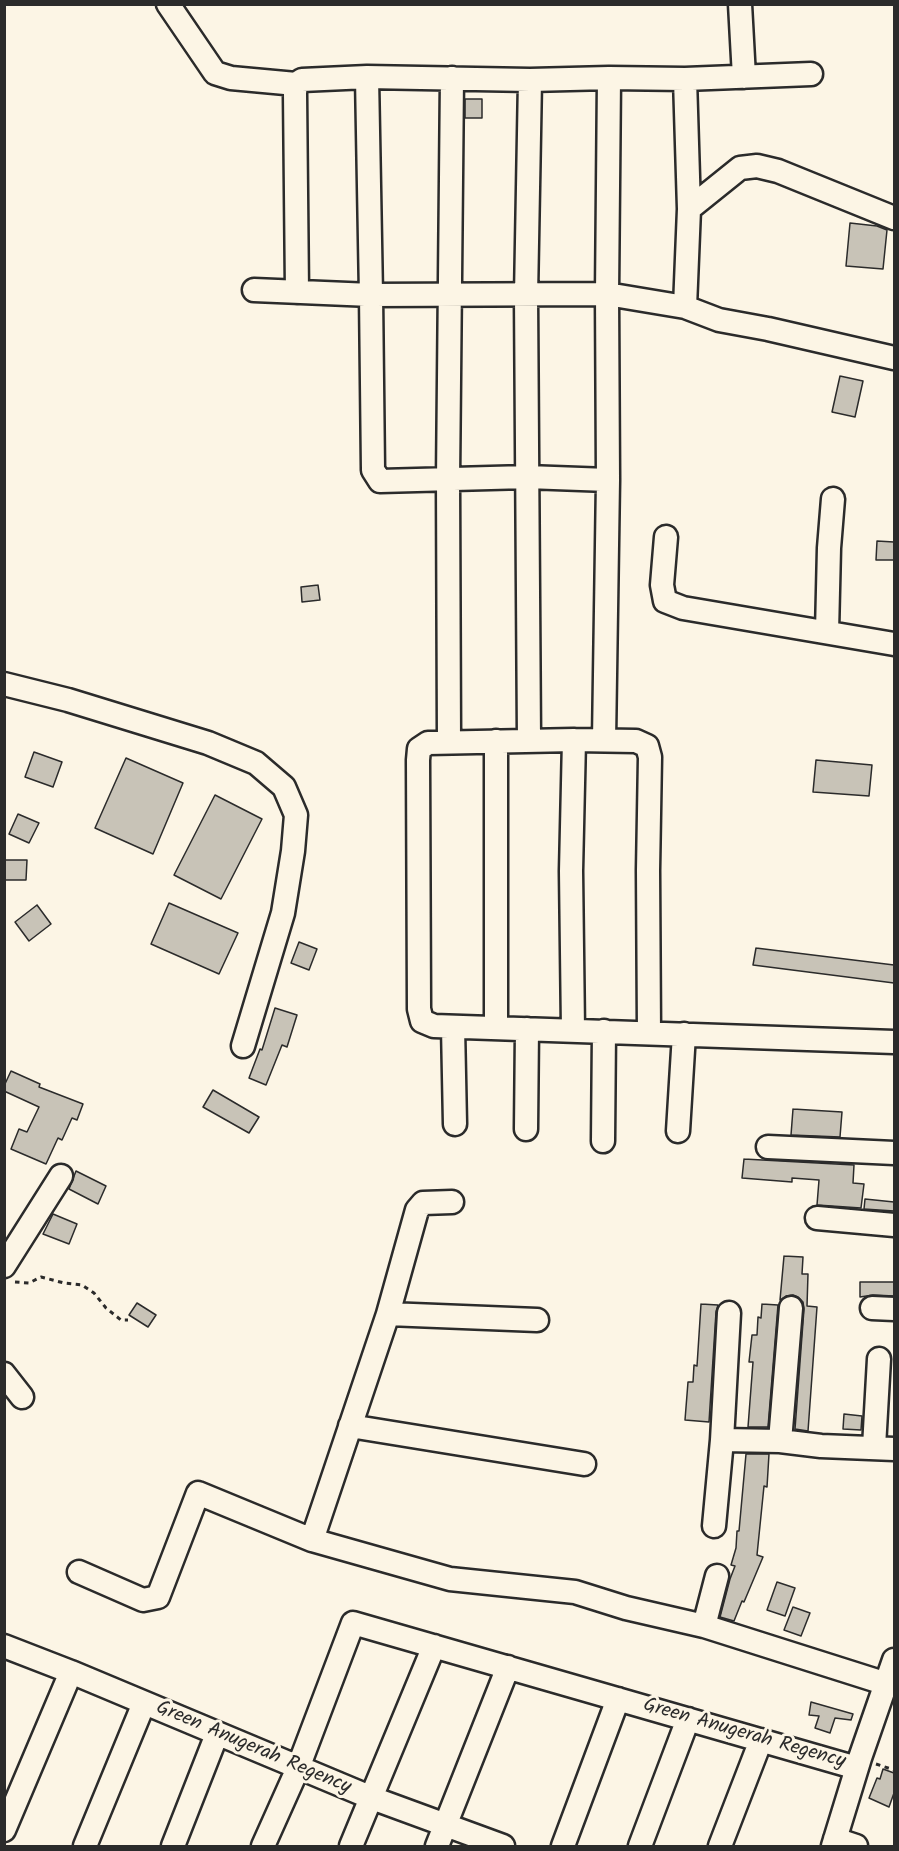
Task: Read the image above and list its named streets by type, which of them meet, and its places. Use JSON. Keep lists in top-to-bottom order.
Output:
{
  "streets": {
    "street": ["Green Anugerah Regency"]
  }
}
